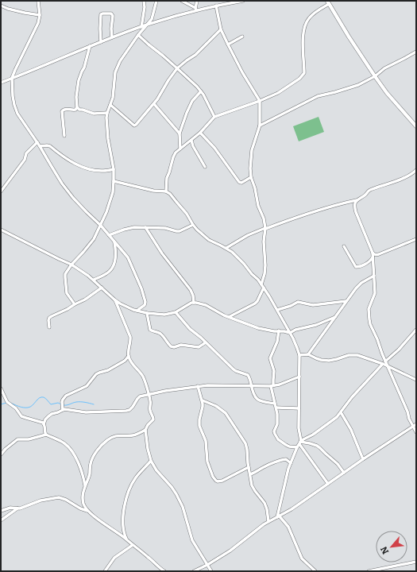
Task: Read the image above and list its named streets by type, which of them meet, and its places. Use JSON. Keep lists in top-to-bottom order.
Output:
{
  "north": "bottom left"
}
